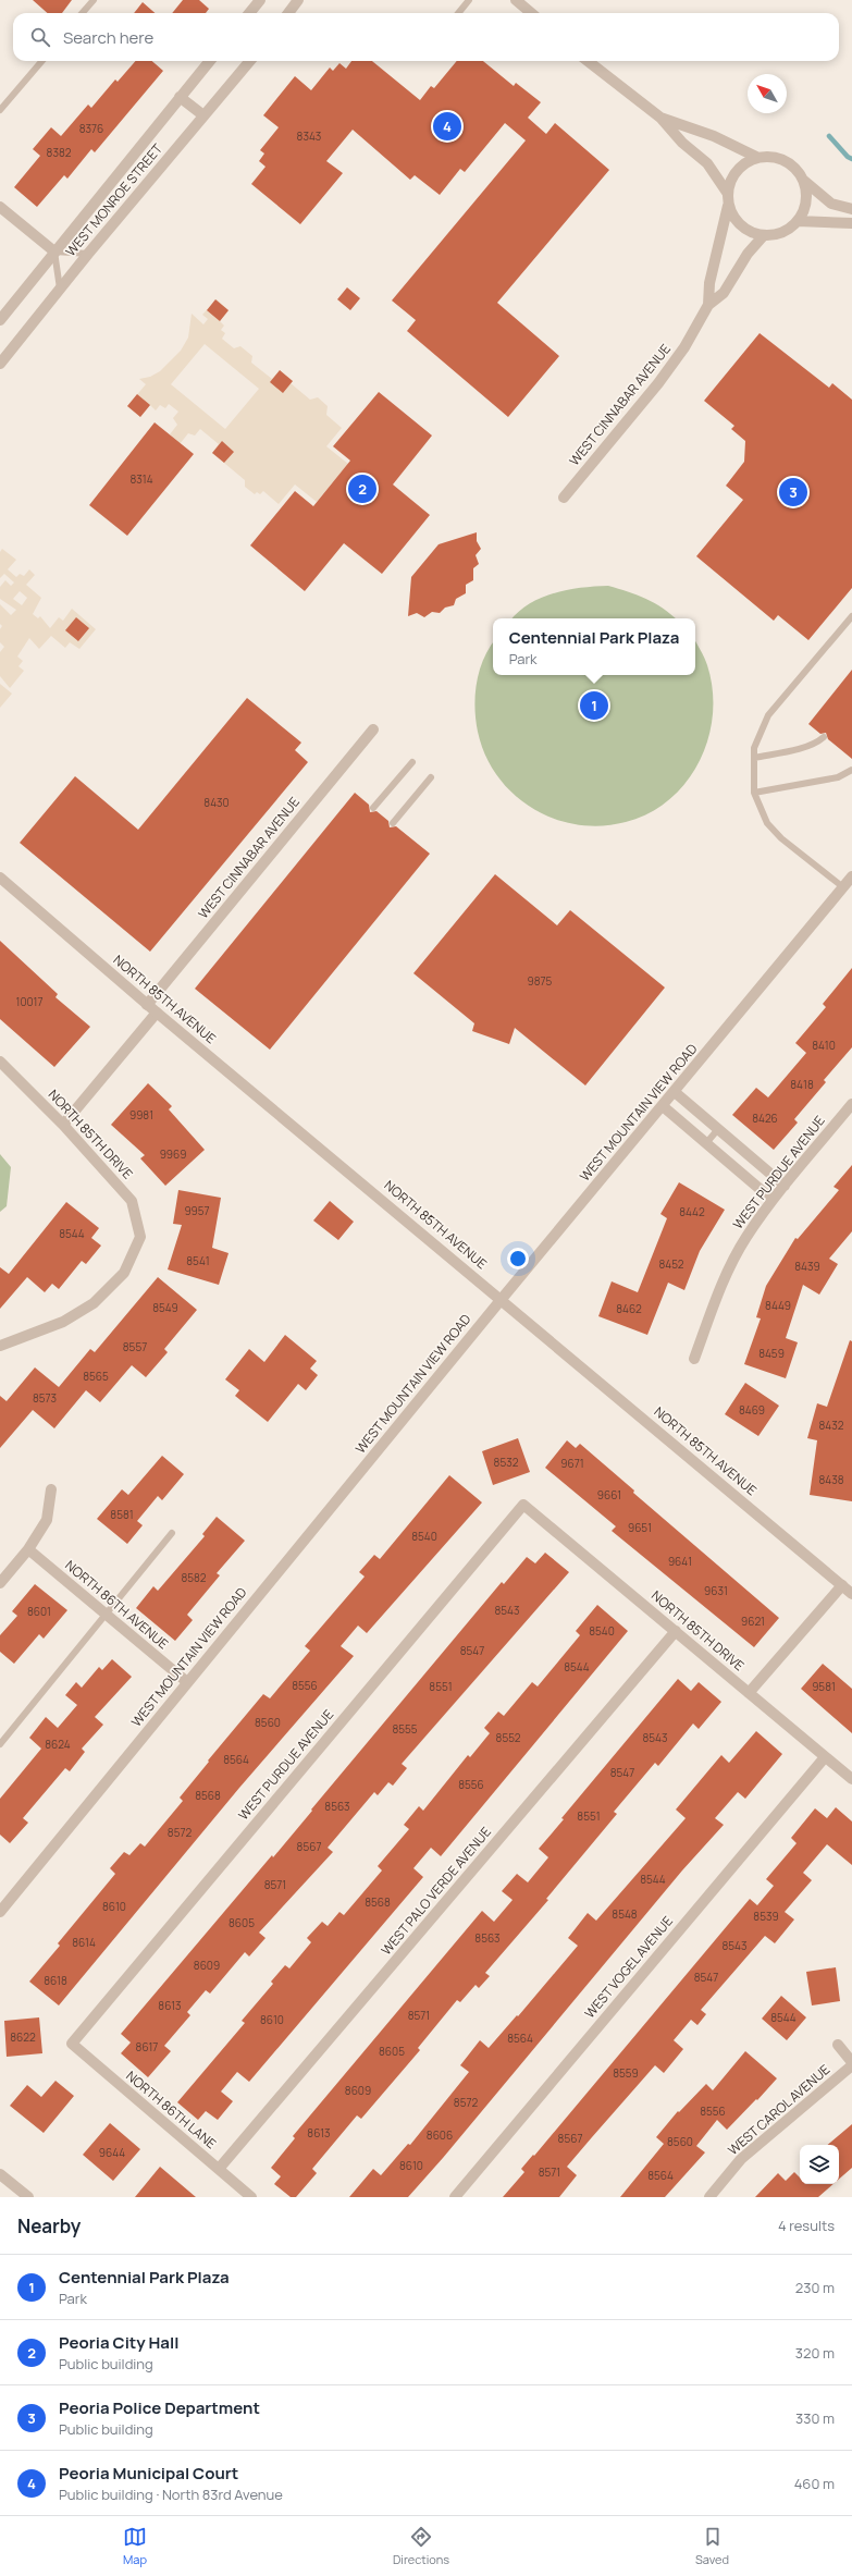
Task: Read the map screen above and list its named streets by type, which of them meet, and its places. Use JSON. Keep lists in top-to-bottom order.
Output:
{
  "streets": {
    "street": [
      "WEST MONROE STREET",
      "WEST CINNABAR AVENUE",
      "NORTH 85TH AVENUE",
      "WEST MOUNTAIN VIEW ROAD",
      "NORTH 85TH DRIVE",
      "WEST PURDUE AVENUE",
      "NORTH 86TH AVENUE",
      "WEST PALO VERDE AVENUE",
      "WEST VOGEL AVENUE",
      "NORTH 86TH LANE",
      "WEST CAROL AVENUE"
    ]
  },
  "crossings": [
    ["WEST CINNABAR AVENUE", "NORTH 85TH AVENUE"],
    ["NORTH 85TH AVENUE", "WEST MOUNTAIN VIEW ROAD"],
    ["WEST MOUNTAIN VIEW ROAD", "NORTH 86TH AVENUE"],
    ["NORTH 85TH DRIVE", "WEST PURDUE AVENUE"],
    ["NORTH 85TH DRIVE", "WEST PALO VERDE AVENUE"],
    ["NORTH 85TH DRIVE", "WEST VOGEL AVENUE"],
    ["WEST PURDUE AVENUE", "NORTH 86TH LANE"],
    ["WEST PALO VERDE AVENUE", "NORTH 86TH LANE"]
  ],
  "house_numbers": [
    "8376",
    "8343",
    "8382",
    "8314",
    "8430",
    "9875",
    "10017",
    "8410",
    "8418",
    "9981",
    "8426",
    "9969",
    "9957",
    "8442",
    "8544",
    "8541",
    "8452",
    "8439",
    "8449",
    "8549",
    "8462",
    "8557",
    "8459",
    "8565",
    "8573",
    "8469",
    "8432",
    "8532",
    "9671",
    "8438",
    "9661",
    "8581",
    "9651",
    "8540",
    "9641",
    "8582",
    "9631",
    "8543",
    "8601",
    "9621",
    "8540",
    "8547",
    "8544",
    "8556",
    "8551",
    "9581",
    "8560",
    "8555",
    "8552",
    "8543",
    "8624",
    "8564",
    "8547",
    "8556",
    "8568",
    "8563",
    "8551",
    "8572",
    "8567",
    "8544",
    "8571",
    "8568",
    "8610",
    "8548",
    "8539",
    "8605",
    "8563",
    "8614",
    "8543",
    "8609",
    "8547",
    "8618",
    "8613",
    "8571",
    "8544",
    "8610",
    "8622",
    "8564",
    "8617",
    "8605",
    "8559",
    "8609",
    "8572",
    "8556",
    "8613",
    "8606",
    "8567",
    "8560",
    "9644",
    "8610",
    "8571",
    "8564"
  ],
  "north": "top left",
  "page": {
    "search": "Search here",
    "pins": [
      "4",
      "2",
      "3",
      "1"
    ],
    "popup": ["Centennial Park Plaza", "Park"],
    "heading": ["Nearby", "4 results"],
    "list": [
      {
        "mark": "1",
        "name": "Centennial Park Plaza",
        "note": "Park",
        "value": "230 m"
      },
      {
        "mark": "2",
        "name": "Peoria City Hall",
        "note": "Public building",
        "value": "320 m"
      },
      {
        "mark": "3",
        "name": "Peoria Police Department",
        "note": "Public building",
        "value": "330 m"
      },
      {
        "mark": "4",
        "name": "Peoria Municipal Court",
        "note": "Public building · North 83rd Avenue",
        "value": "460 m"
      }
    ],
    "nav": ["Map", "Directions", "Saved"]
  }
}
